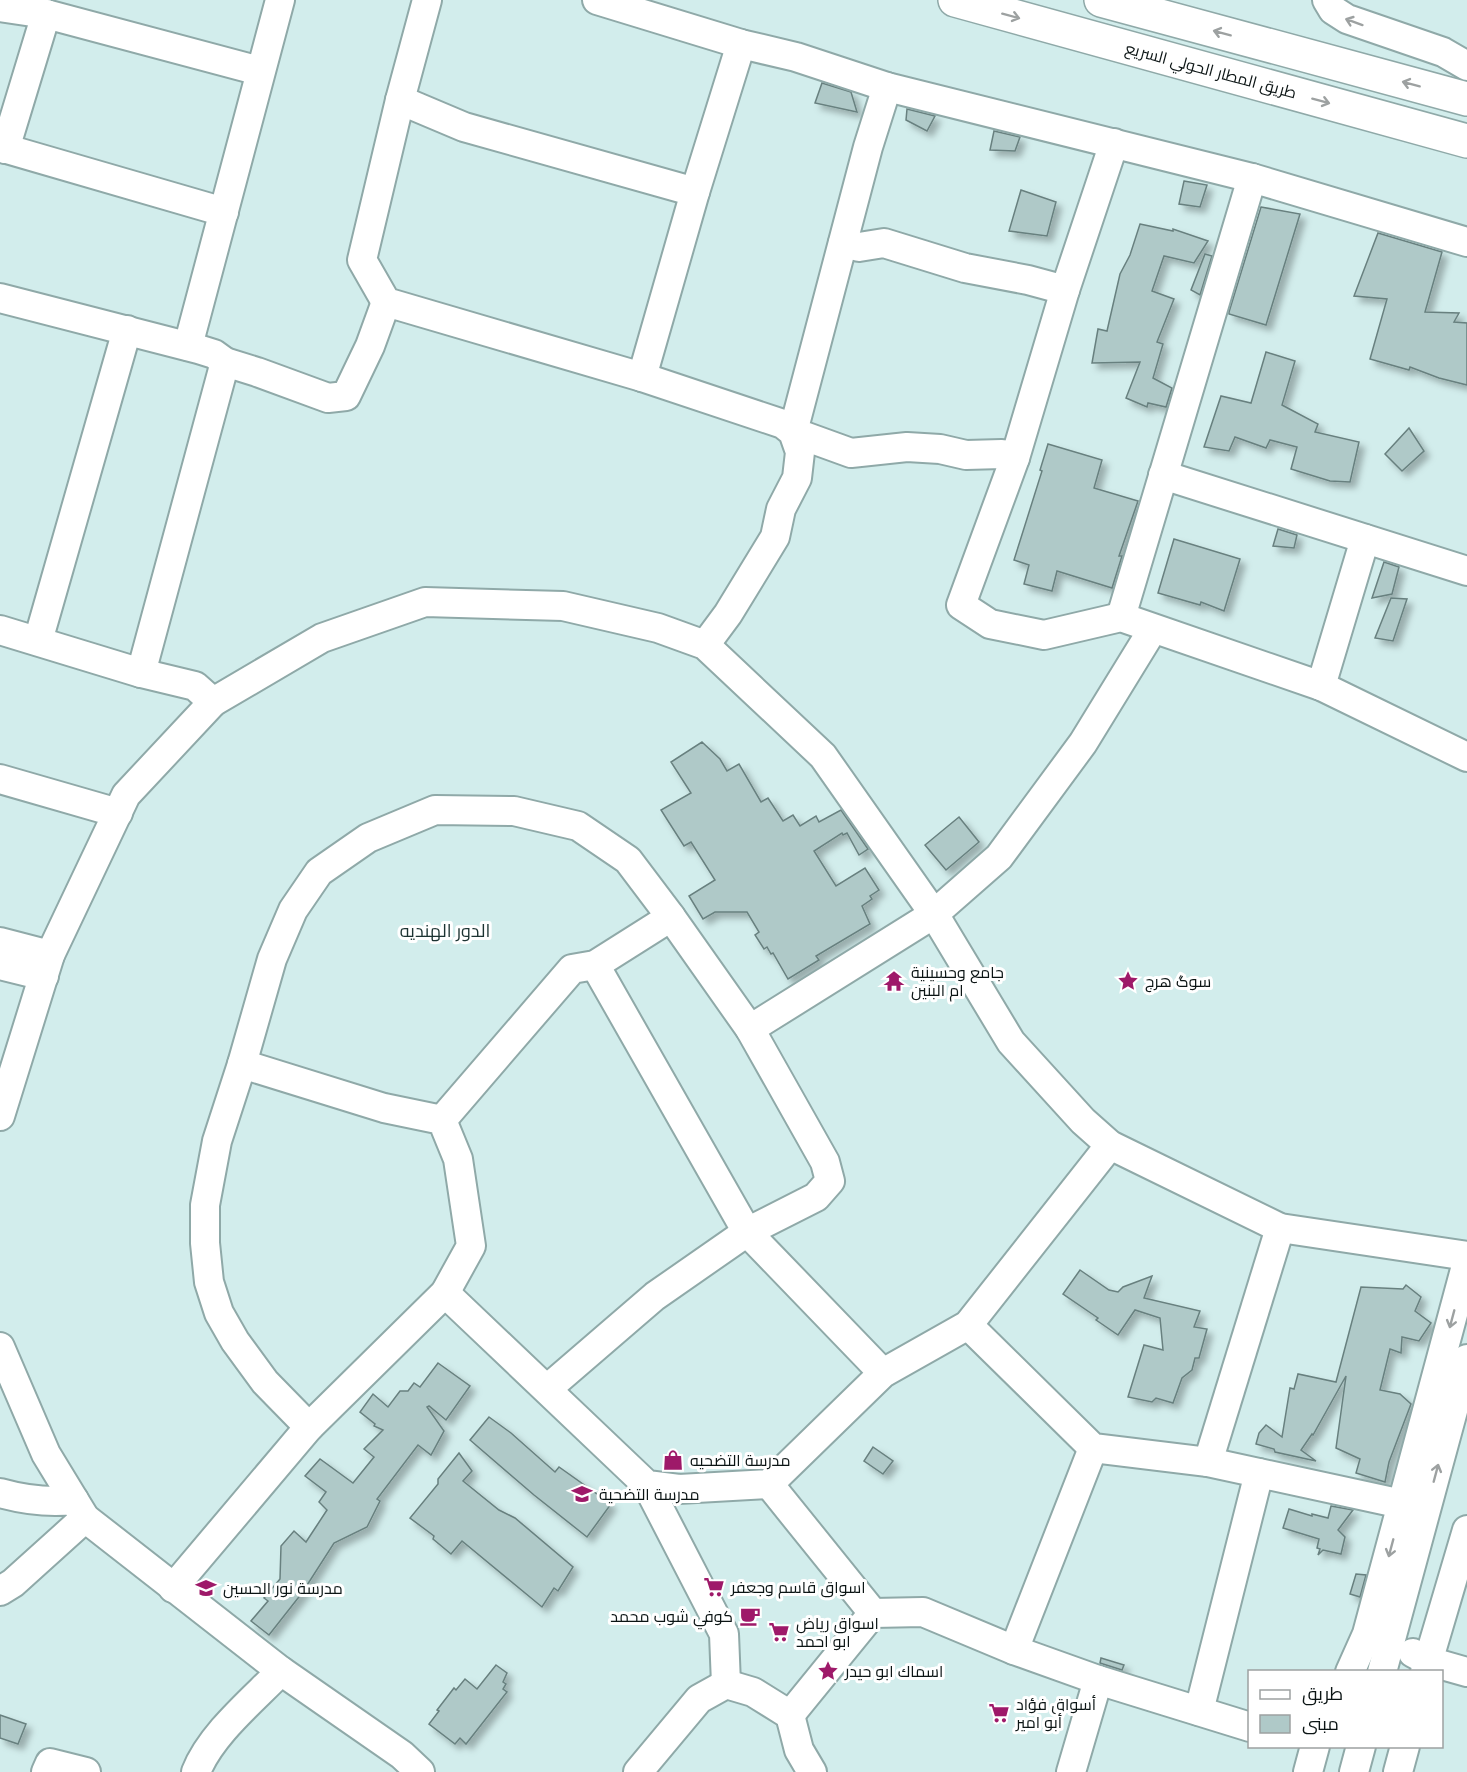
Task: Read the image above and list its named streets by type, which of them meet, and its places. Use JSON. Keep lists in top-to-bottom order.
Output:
{
  "streets": {
    "highway": ["طريق المطار الحولي السريع"]
  },
  "districts": ["الدور الهنديه"],
  "places": {
    "temple": ["جامع وحسينية ام البنين"],
    "place": ["سوگ هرج", "اسماك ابو حيدر"],
    "shop": ["مدرسة التضحيه"],
    "school or university": ["مدرسة التضحية", "مدرسة نور الحسين"],
    "supermarket": ["اسواق قاسم وجعفر", "اسواق رياض ابو احمد", "أسواق فؤاد أبو امير"],
    "cafe": ["كوفي شوب محمد"]
  },
  "legend": ["طريق", "مبنى"]
}
